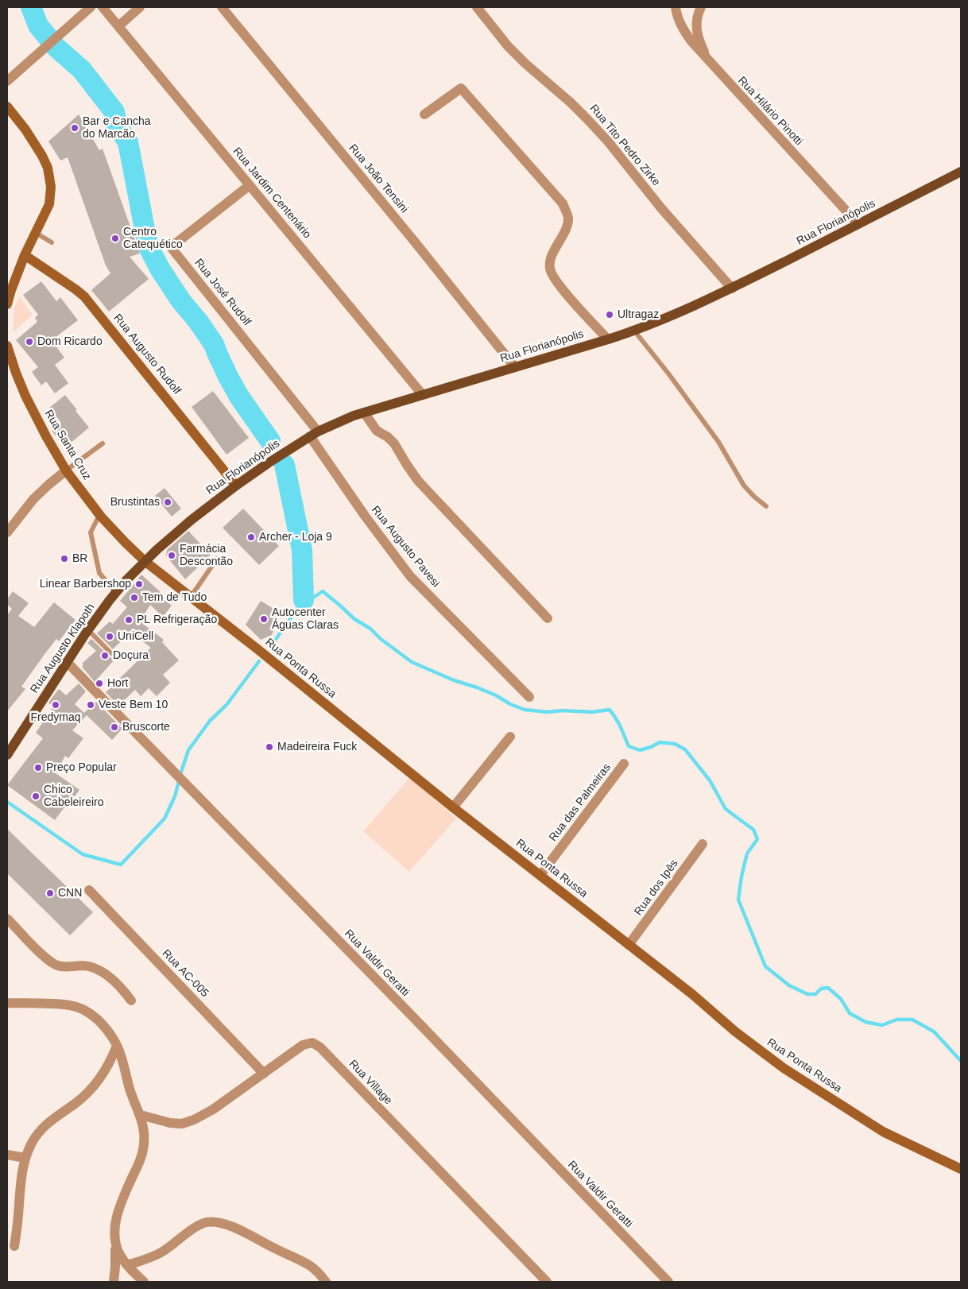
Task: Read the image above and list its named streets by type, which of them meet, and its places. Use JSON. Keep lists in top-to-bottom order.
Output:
{
  "streets": {
    "main road": ["Rua Florianópolis", "Rua Augusto Klapoth"],
    "street": [
      "Rua Hilário Pinotti",
      "Rua Tito Pedro Zirke",
      "Rua João Tensini",
      "Rua Jardim Centenário",
      "Rua José Rudolf",
      "Rua Augusto Rudolf",
      "Rua Santa Cruz",
      "Rua Augusto Pavesi",
      "Rua Ponta Russa",
      "Rua das Palmeiras",
      "Rua dos Ipês",
      "Rua Valdir Geratti",
      "Rua AC-005",
      "Rua Village"
    ]
  },
  "crossings": [
    ["Rua Hilário Pinotti", "Rua Florianópolis"],
    ["Rua Tito Pedro Zirke", "Rua Florianópolis"],
    ["Rua João Tensini", "Rua Florianópolis"],
    ["Rua Jardim Centenário", "Rua Florianópolis"],
    ["Rua Jardim Centenário", "Rua José Rudolf"],
    ["Rua Florianópolis", "Rua José Rudolf"],
    ["Rua Florianópolis", "Rua Augusto Rudolf"],
    ["Rua Florianópolis", "Rua Santa Cruz"],
    ["Rua Florianópolis", "Rua Augusto Pavesi"],
    ["Rua Florianópolis", "Rua Augusto Klapoth"],
    ["Rua Florianópolis", "Rua Ponta Russa"],
    ["Rua José Rudolf", "Rua Augusto Pavesi"],
    ["Rua Santa Cruz", "Rua Augusto Klapoth"],
    ["Rua Santa Cruz", "Rua Ponta Russa"],
    ["Rua Augusto Klapoth", "Rua Ponta Russa"],
    ["Rua Augusto Klapoth", "Rua Valdir Geratti"],
    ["Rua Ponta Russa", "Rua das Palmeiras"],
    ["Rua Ponta Russa", "Rua dos Ipês"],
    ["Rua AC-005", "Rua Village"]
  ],
  "places": [
    "Bar e Cancha do Marcão",
    "Centro Catequético",
    "Ultragaz",
    "Dom Ricardo",
    "Brustintas",
    "Archer - Loja 9",
    "Farmácia Descontão",
    "BR",
    "Linear Barbershop",
    "Tem de Tudo",
    "Autocenter Águas Claras",
    "PL Refrigeração",
    "UniCell",
    "Doçura",
    "Hort",
    "Fredymaq",
    "Veste Bem 10",
    "Bruscorte",
    "Madeireira Fuck",
    "Preço Popular",
    "Chico Cabeleireiro",
    "CNN"
  ]
}
